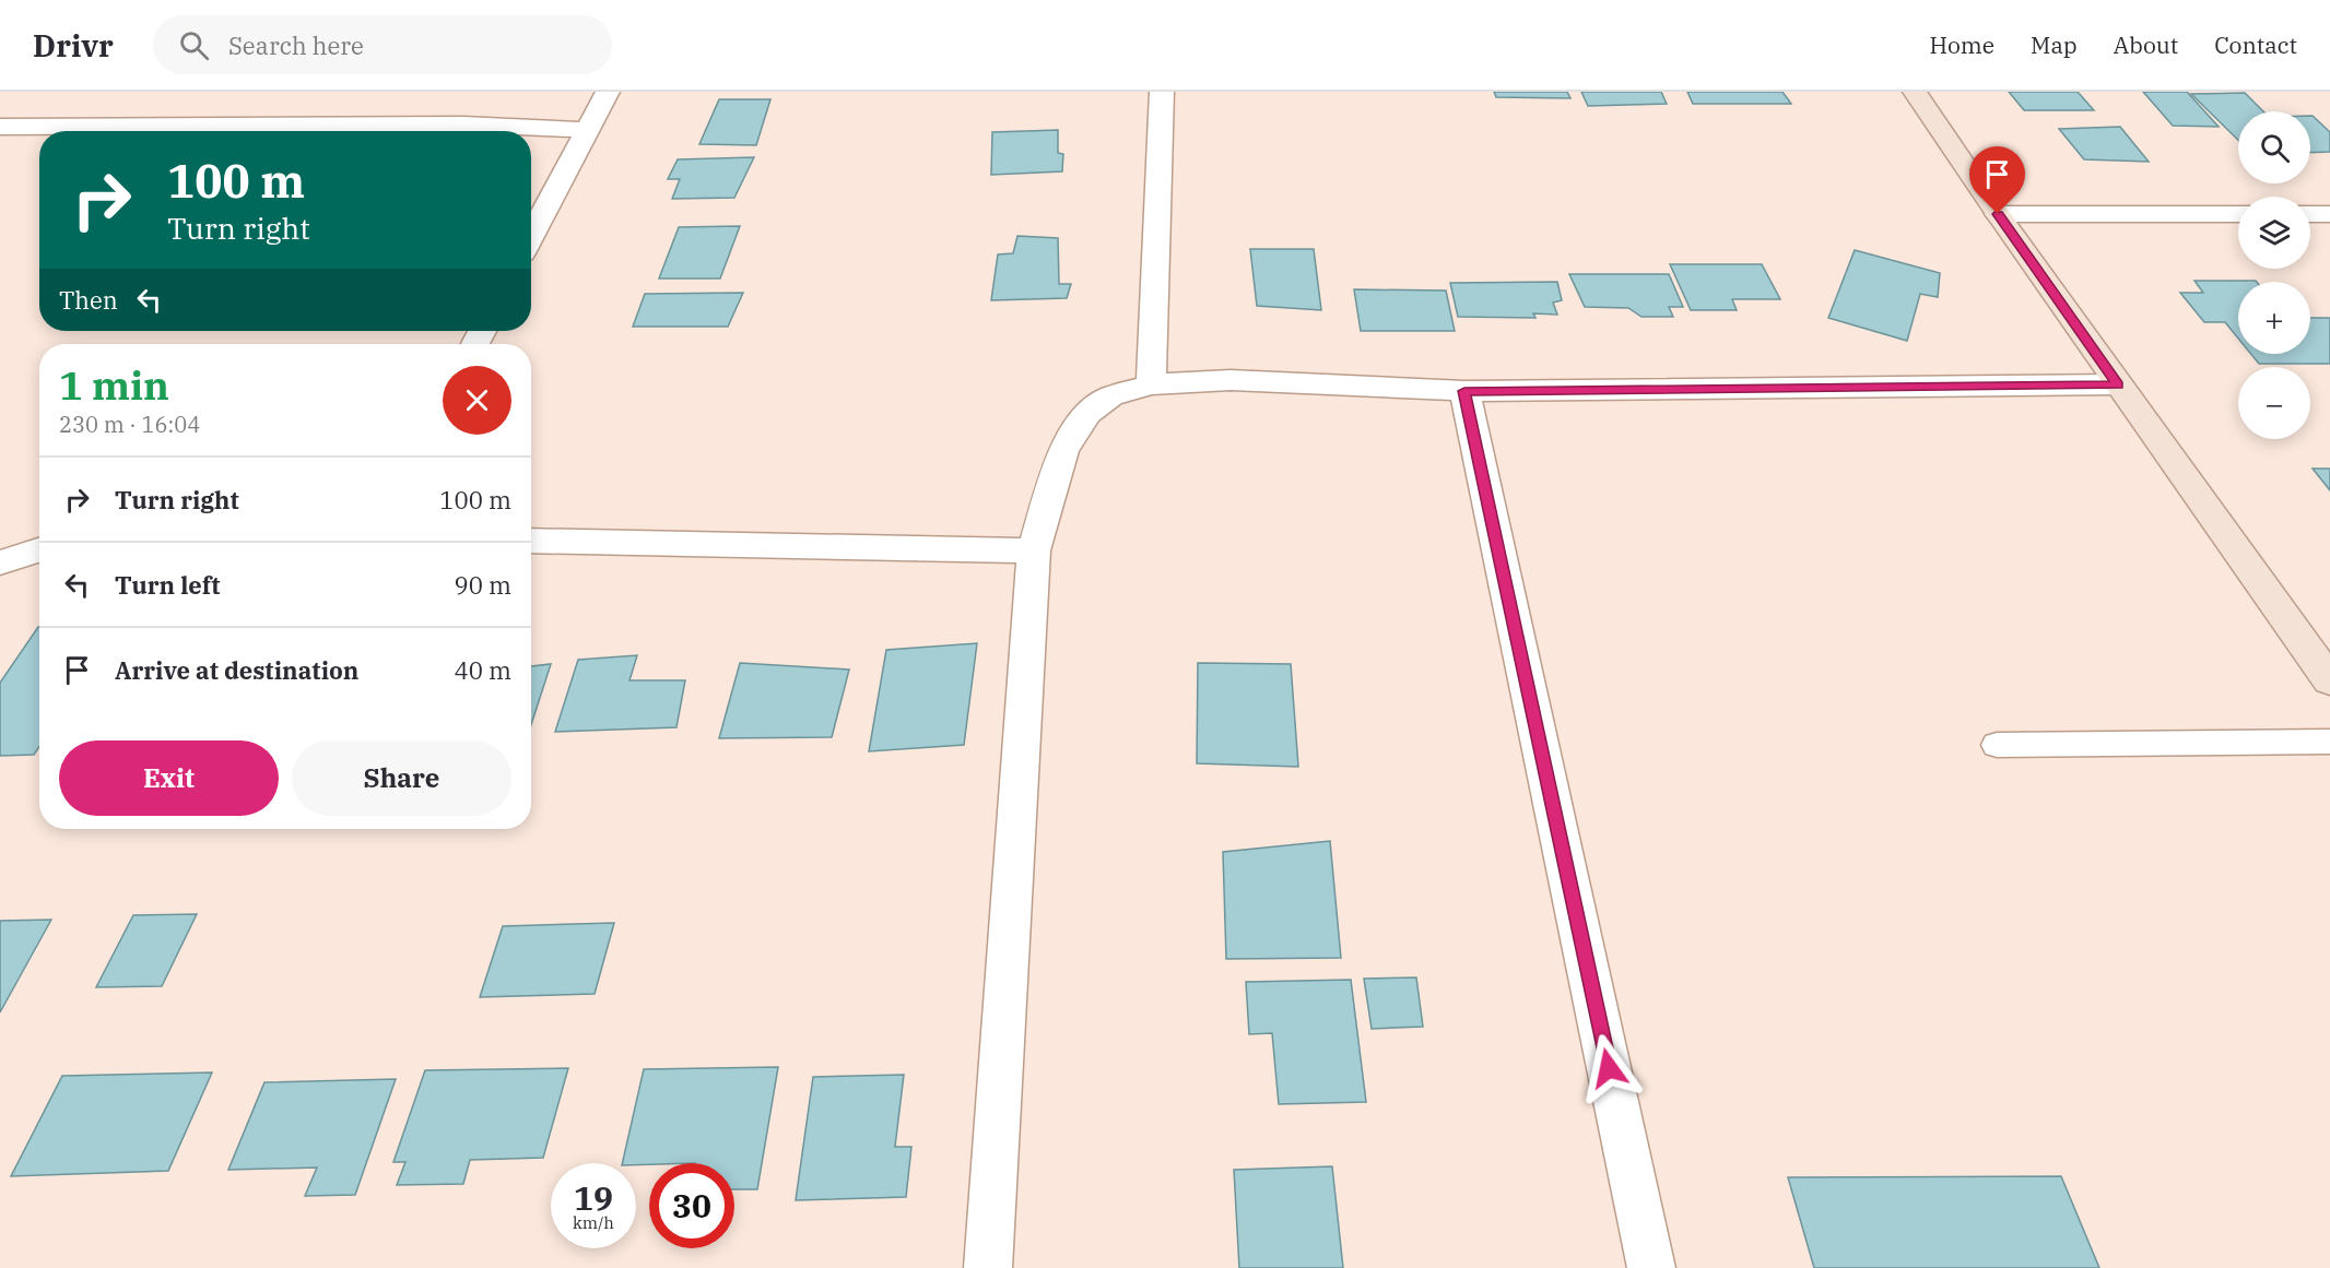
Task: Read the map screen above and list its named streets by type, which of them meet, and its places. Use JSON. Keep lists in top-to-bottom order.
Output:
{
  "page": {
    "header": "Drivr",
    "search": "Search here",
    "nav": [
      "Home",
      "Map",
      "About",
      "Contact"
    ],
    "map_buttons": ["+", "−"],
    "turn": ["100 m", "Turn right"],
    "then": "Then",
    "heading": ["1 min", "230 m · 16:04"],
    "list": [
      {
        "name": "Turn right",
        "value": "100 m"
      },
      {
        "name": "Turn left",
        "value": "90 m"
      },
      {
        "name": "Arrive at destination",
        "value": "40 m"
      }
    ],
    "buttons": ["Exit", "Share"],
    "speed": "19 km/h",
    "limit": "30"
  }
}
